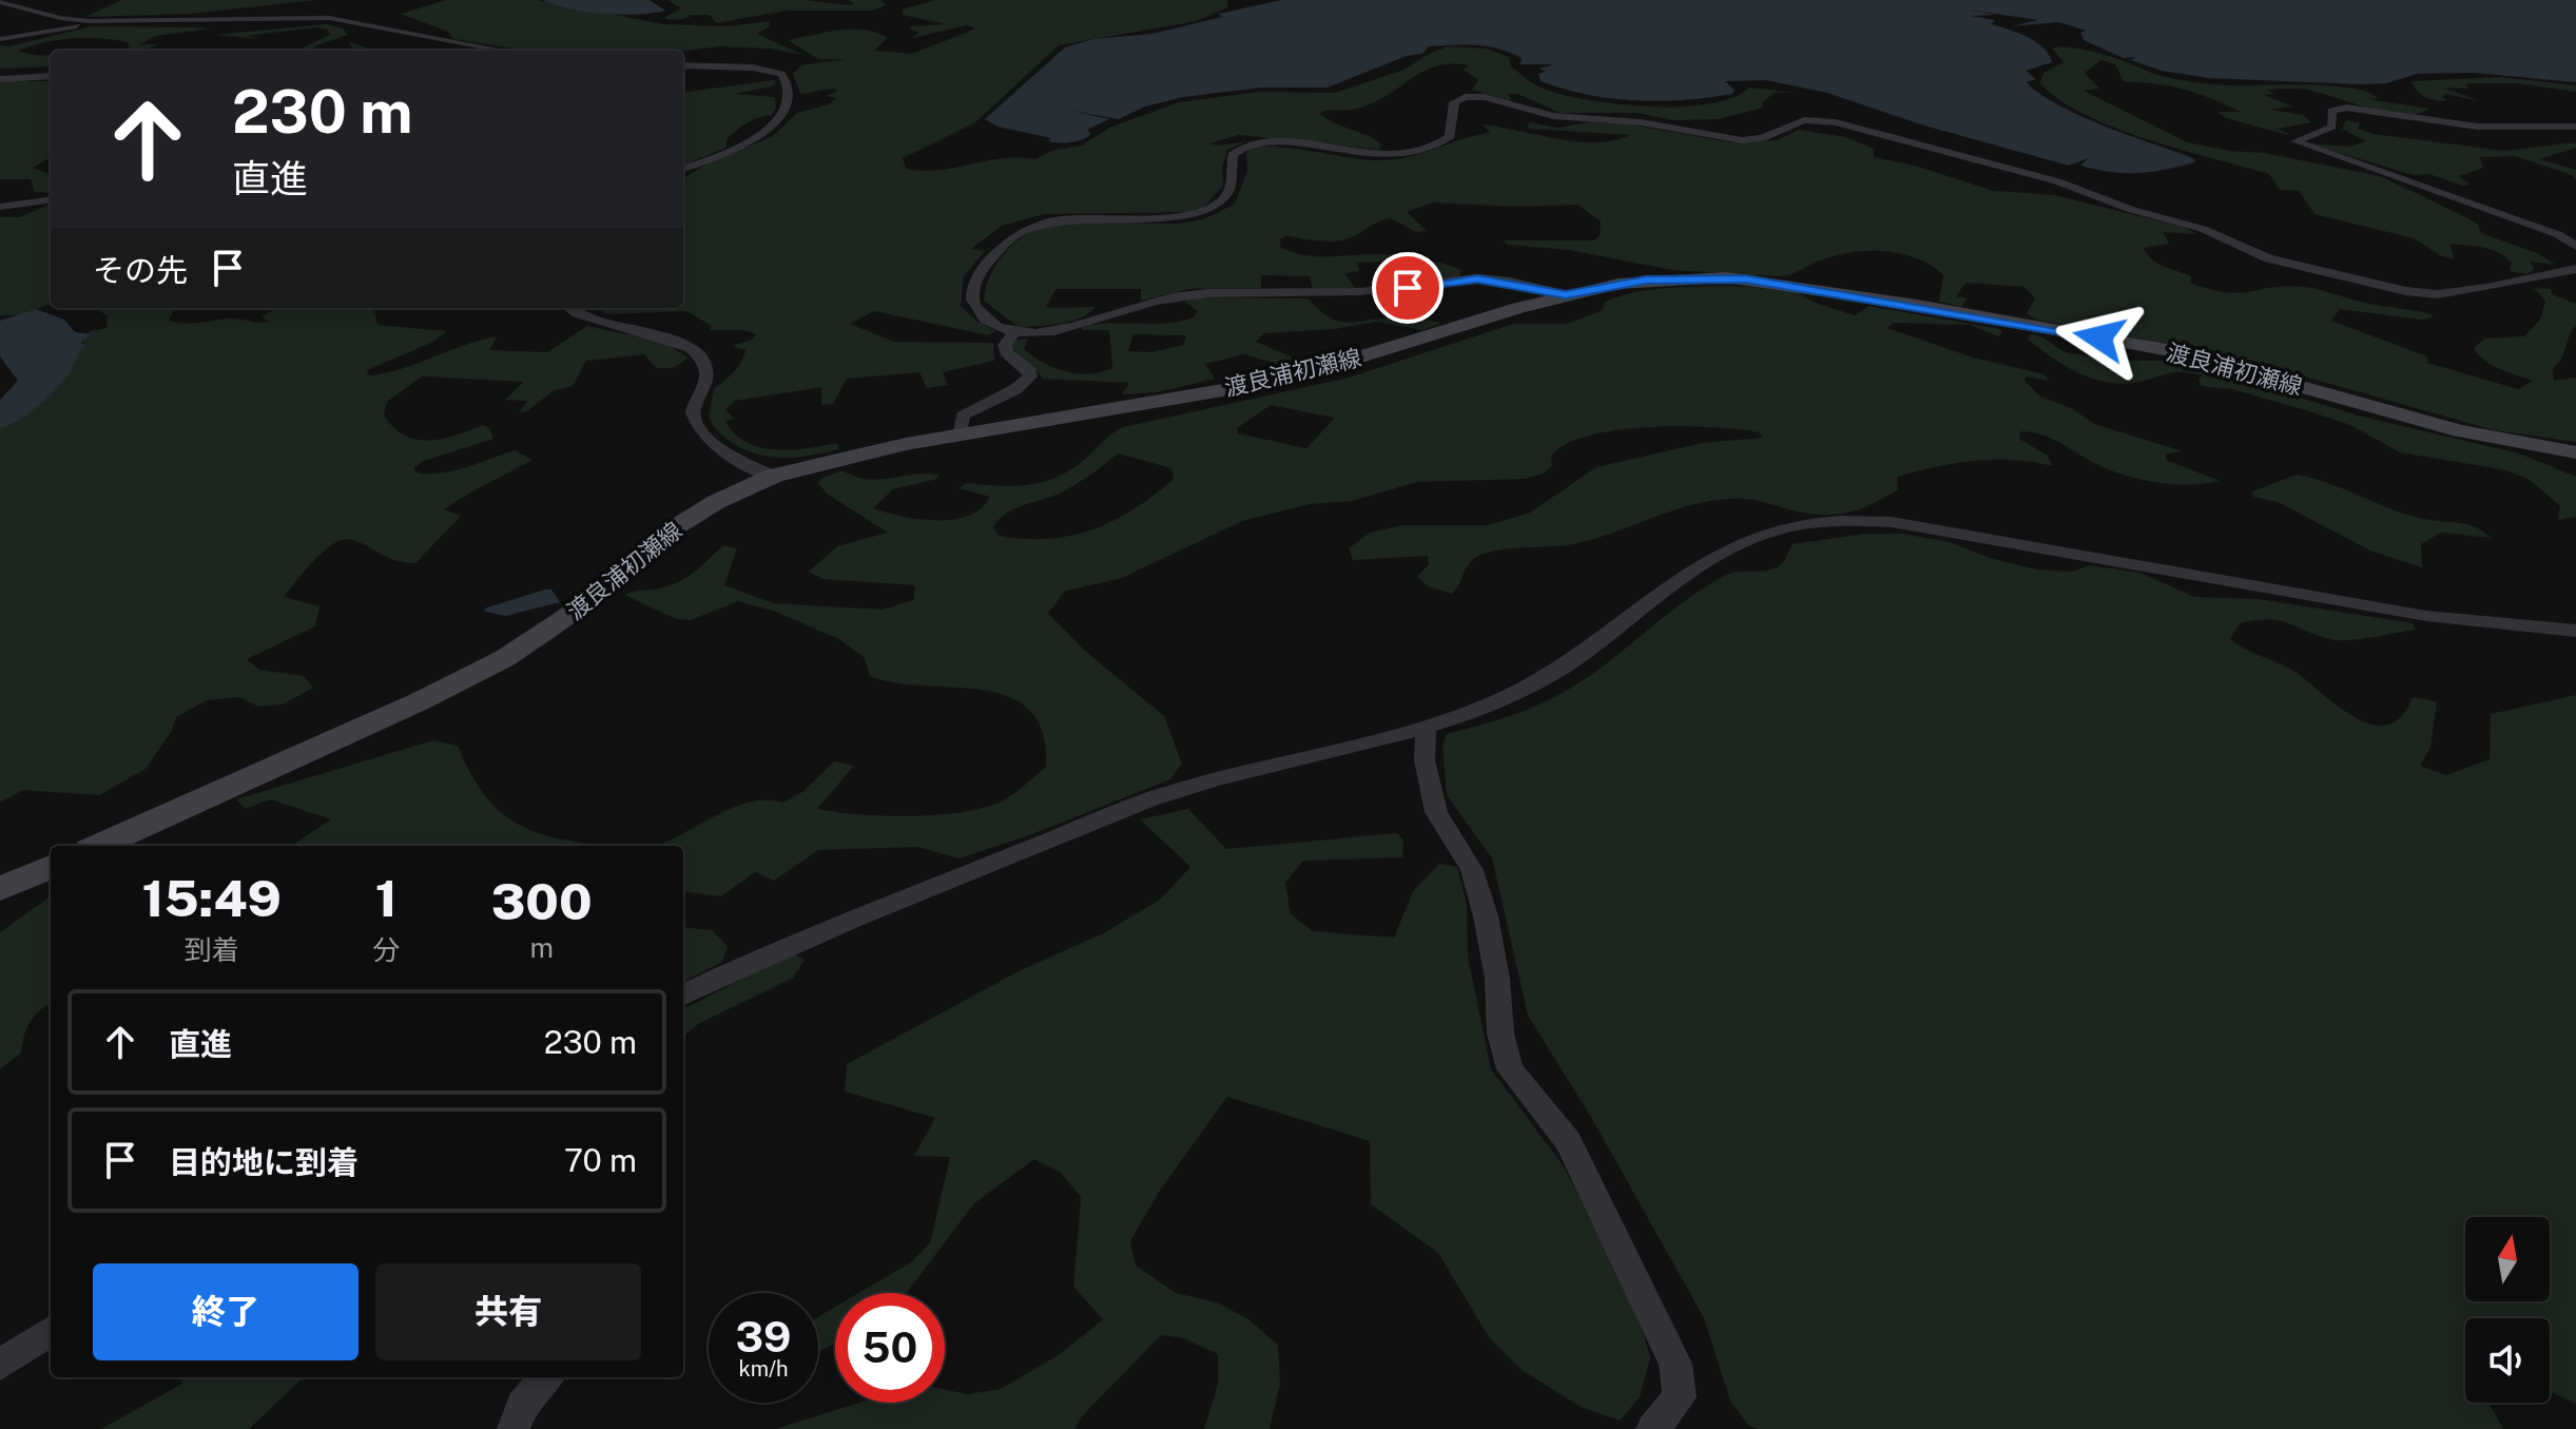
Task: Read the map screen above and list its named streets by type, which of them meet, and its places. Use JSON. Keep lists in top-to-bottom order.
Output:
{
  "streets": {
    "main road": ["渡良浦初瀬線"]
  },
  "north": "top",
  "page": {
    "turn": ["230 m", "直進"],
    "then": "その先",
    "eta": [
      "15:49",
      "到着",
      "1",
      "分",
      "300",
      "m"
    ],
    "list": [
      {
        "name": "直進",
        "value": "230 m"
      },
      {
        "name": "目的地に到着",
        "value": "70 m"
      }
    ],
    "buttons": ["終了", "共有"],
    "speed": "39 km/h",
    "limit": "50"
  }
}
